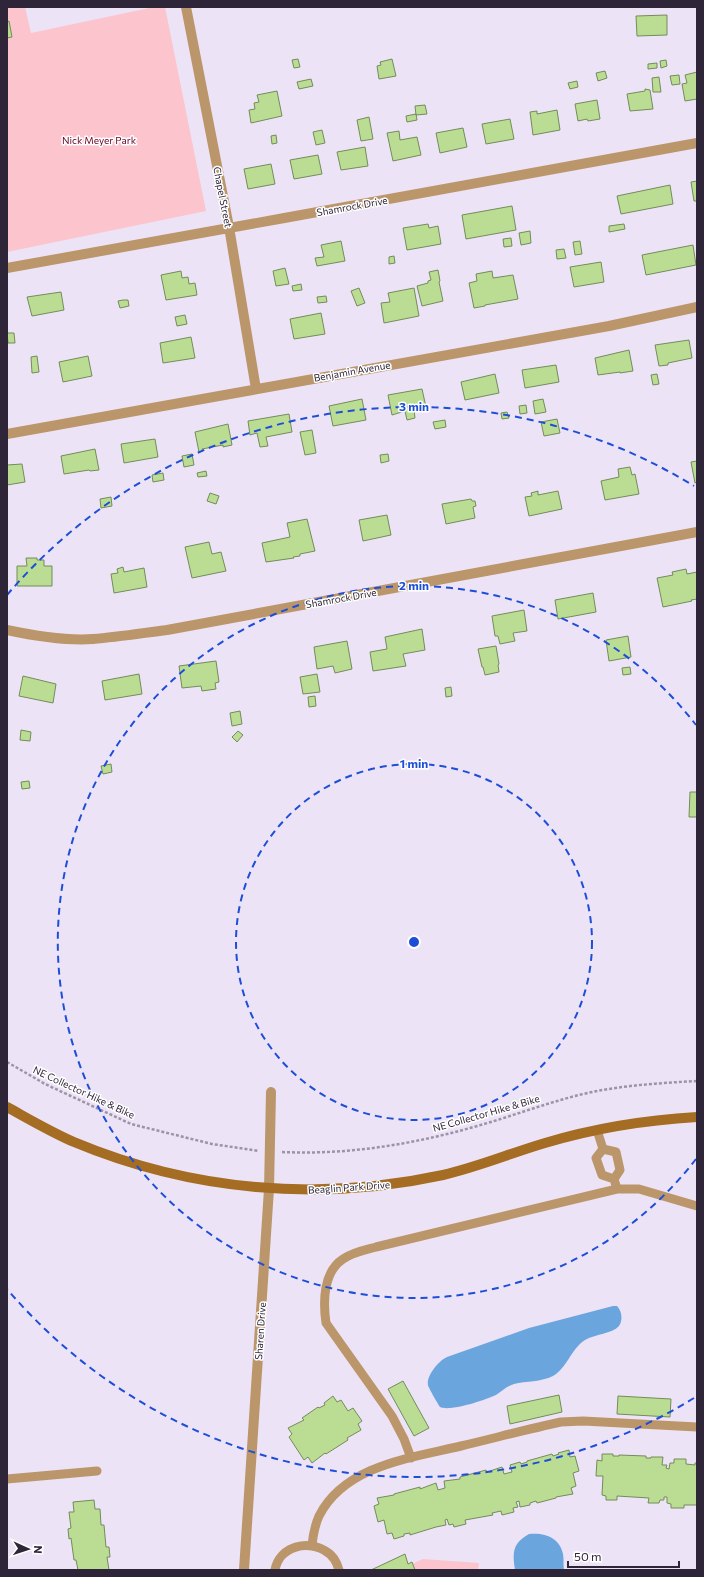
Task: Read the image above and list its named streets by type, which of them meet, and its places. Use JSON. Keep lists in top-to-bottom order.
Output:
{
  "streets": {
    "main road": ["Beaglin Park Drive"],
    "street": [
      "Chapel Street",
      "Shamrock Drive",
      "Benjamin Avenue",
      "Sharen Drive"
    ],
    "path": ["NE Collector Hike & Bike"]
  },
  "crossings": [
    ["Chapel Street", "Shamrock Drive"],
    ["Chapel Street", "Benjamin Avenue"],
    ["NE Collector Hike & Bike", "Sharen Drive"],
    ["Beaglin Park Drive", "Sharen Drive"]
  ],
  "parks": ["Nick Meyer Park"],
  "scale_bar": "50 m",
  "north": "right",
  "rings": ["3 min", "2 min", "1 min"]
}
